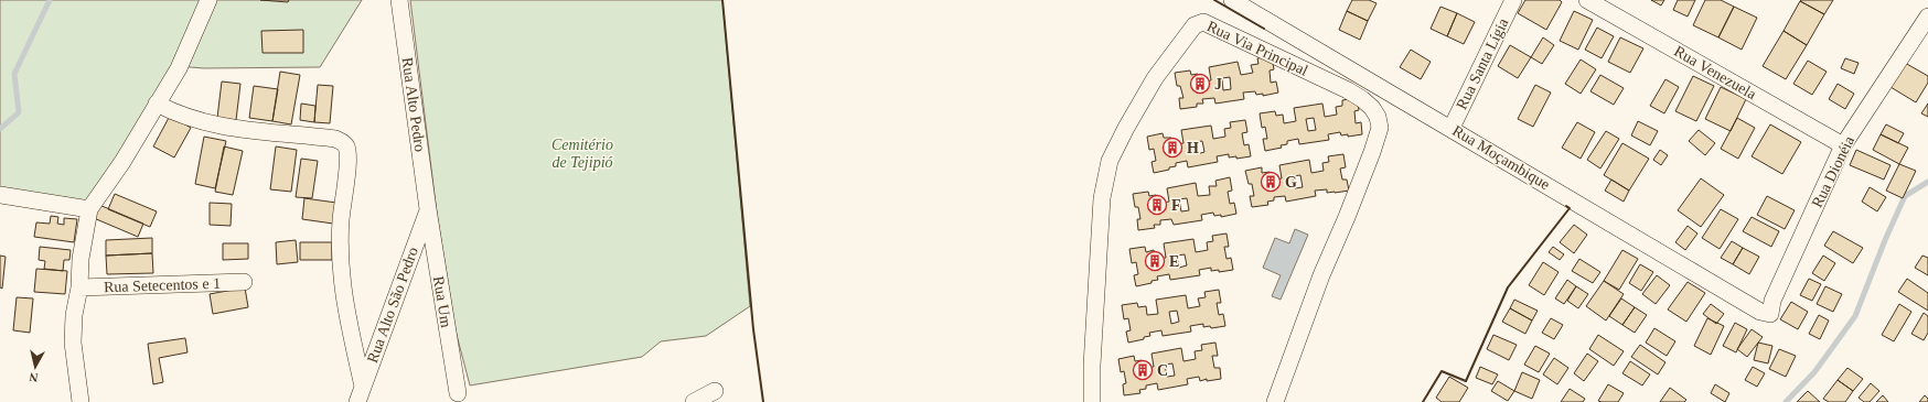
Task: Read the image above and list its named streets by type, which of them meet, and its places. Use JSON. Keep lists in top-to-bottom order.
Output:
{
  "streets": {
    "street": [
      "Rua Via Principal",
      "Rua Santa Lígia",
      "Rua Venezuela",
      "Rua Alto Pedro",
      "Rua Moçambique",
      "Rua Dionéia",
      "Rua Setecentos e 1",
      "Rua Um",
      "Rua Alto São Pedro"
    ]
  },
  "crossings": [
    ["Rua Santa Lígia", "Rua Moçambique"],
    ["Rua Venezuela", "Rua Dionéia"],
    ["Rua Alto Pedro", "Rua Um"],
    ["Rua Alto Pedro", "Rua Alto São Pedro"],
    ["Rua Moçambique", "Rua Dionéia"],
    ["Rua Um", "Rua Alto São Pedro"]
  ],
  "parks": ["Cemitério de Tejipió"],
  "places": {
    "building": [
      "J",
      "H",
      "G",
      "F",
      "E",
      "C"
    ]
  },
  "north": "bottom"
}
